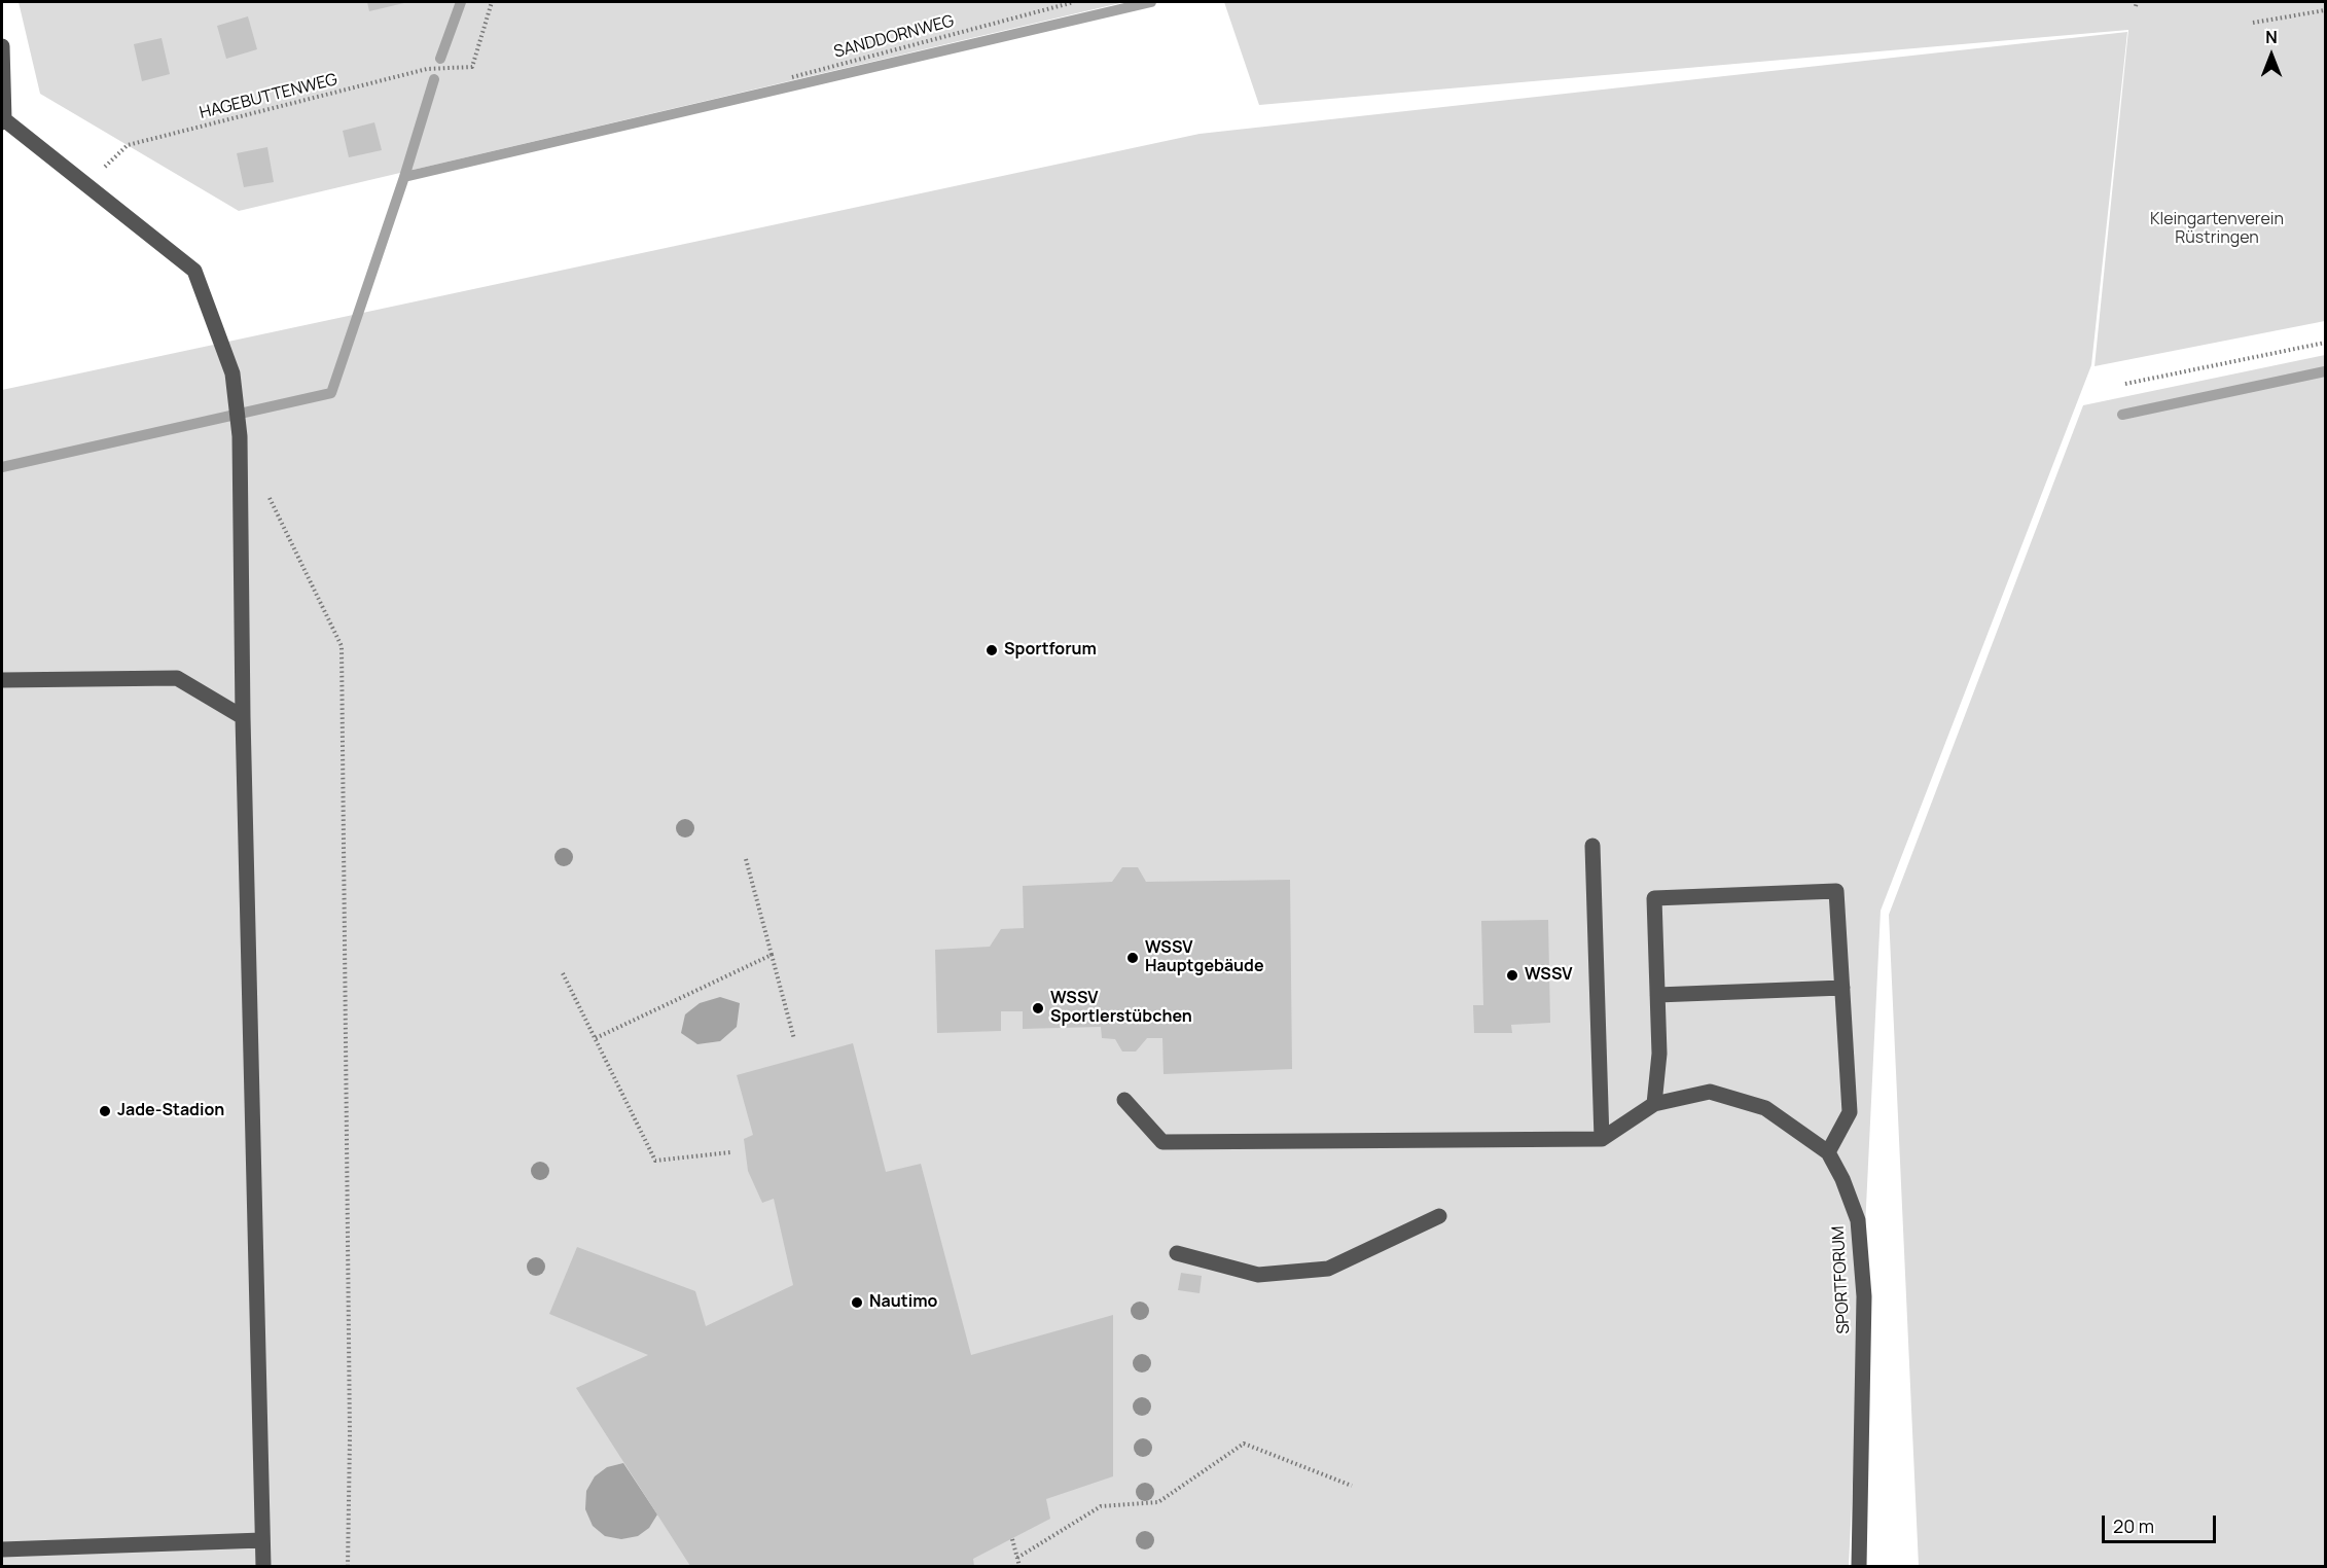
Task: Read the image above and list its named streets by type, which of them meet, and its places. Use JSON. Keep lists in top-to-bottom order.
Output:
{
  "streets": {
    "street": ["SPORTFORUM"],
    "path": ["SANDDORNWEG", "HAGEBUTTENWEG"]
  },
  "parks": ["Kleingartenverein Rüstringen"],
  "places": [
    "Sportforum",
    "WSSV Hauptgebäude",
    "WSSV",
    "WSSV Sportlerstübchen",
    "Jade-Stadion",
    "Nautimo"
  ],
  "scale_bar": "20 m",
  "north": "top"
}
